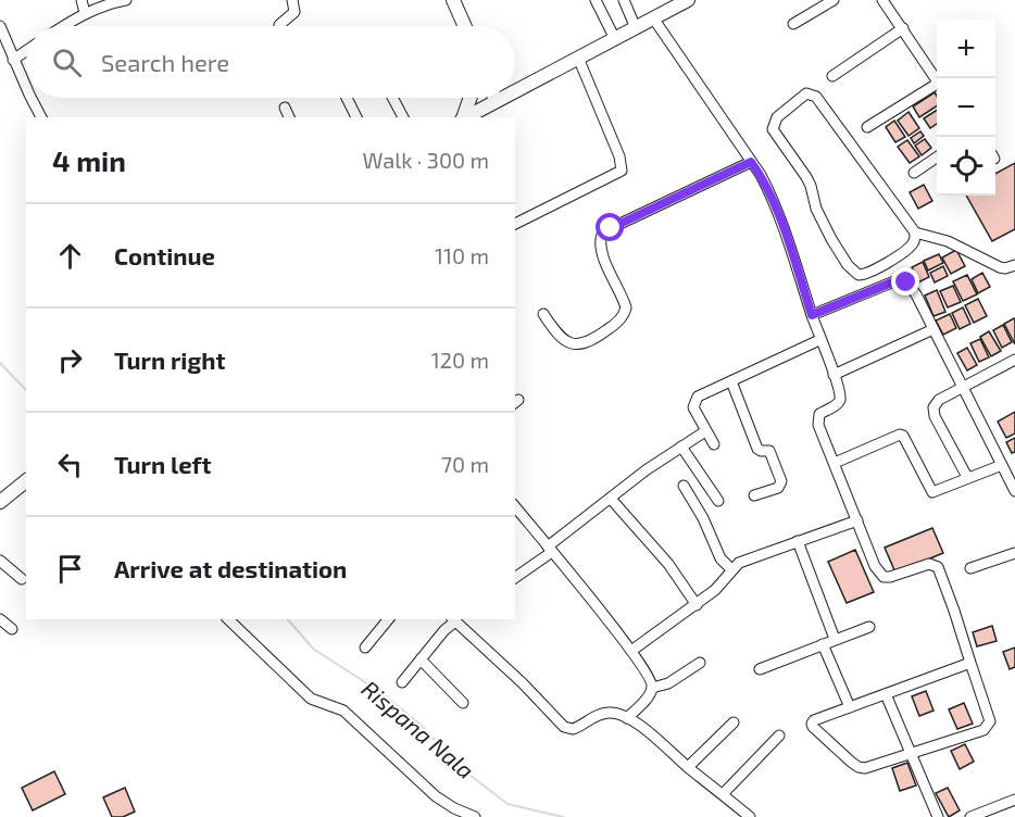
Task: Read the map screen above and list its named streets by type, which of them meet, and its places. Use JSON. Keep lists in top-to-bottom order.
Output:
{
  "water": ["Rispana Nala"],
  "page": {
    "map_buttons": ["+", "−"],
    "search": "Search here",
    "heading": ["4 min", "Walk · 300 m"],
    "list": [
      ["Continue", "110 m"],
      ["Turn right", "120 m"],
      ["Turn left", "70 m"],
      "Arrive at destination"
    ]
  }
}
